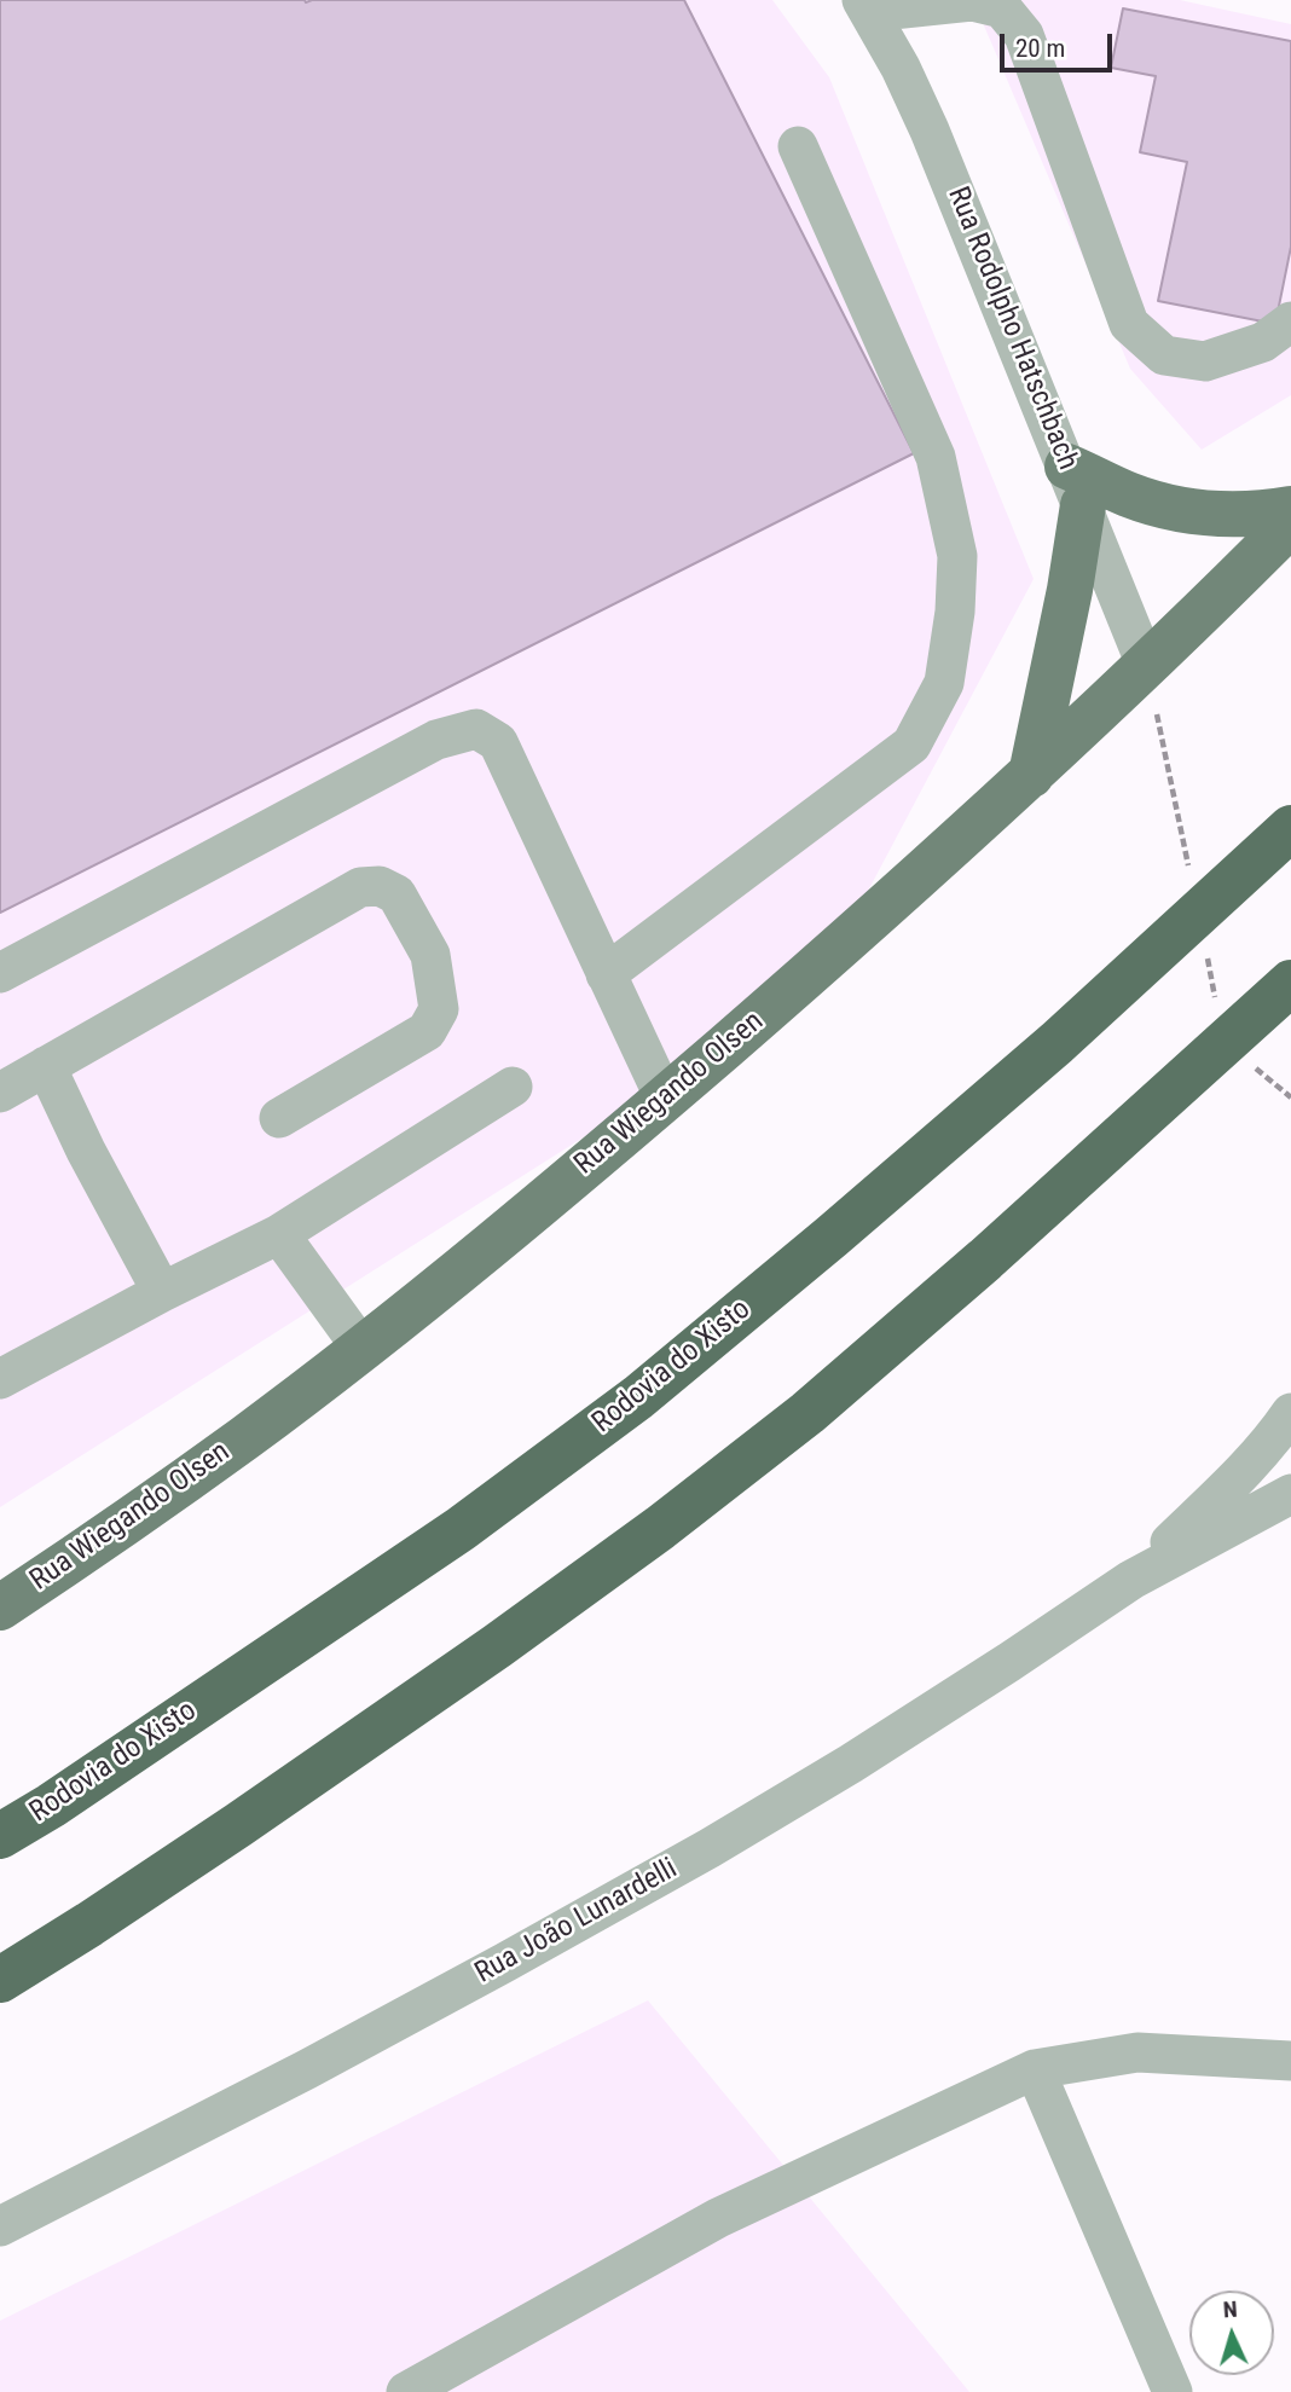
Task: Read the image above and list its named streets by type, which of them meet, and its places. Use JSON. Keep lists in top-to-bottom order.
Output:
{
  "streets": {
    "highway": ["Rodovia do Xisto"],
    "main road": ["Rua Wiegando Olsen"],
    "street": ["Rua Rodolpho Hatschbach", "Rua João Lunardelli"]
  },
  "crossings": [
    ["Rua Rodolpho Hatschbach", "Rua Wiegando Olsen"]
  ],
  "scale_bar": "20 m",
  "north": "top"
}
